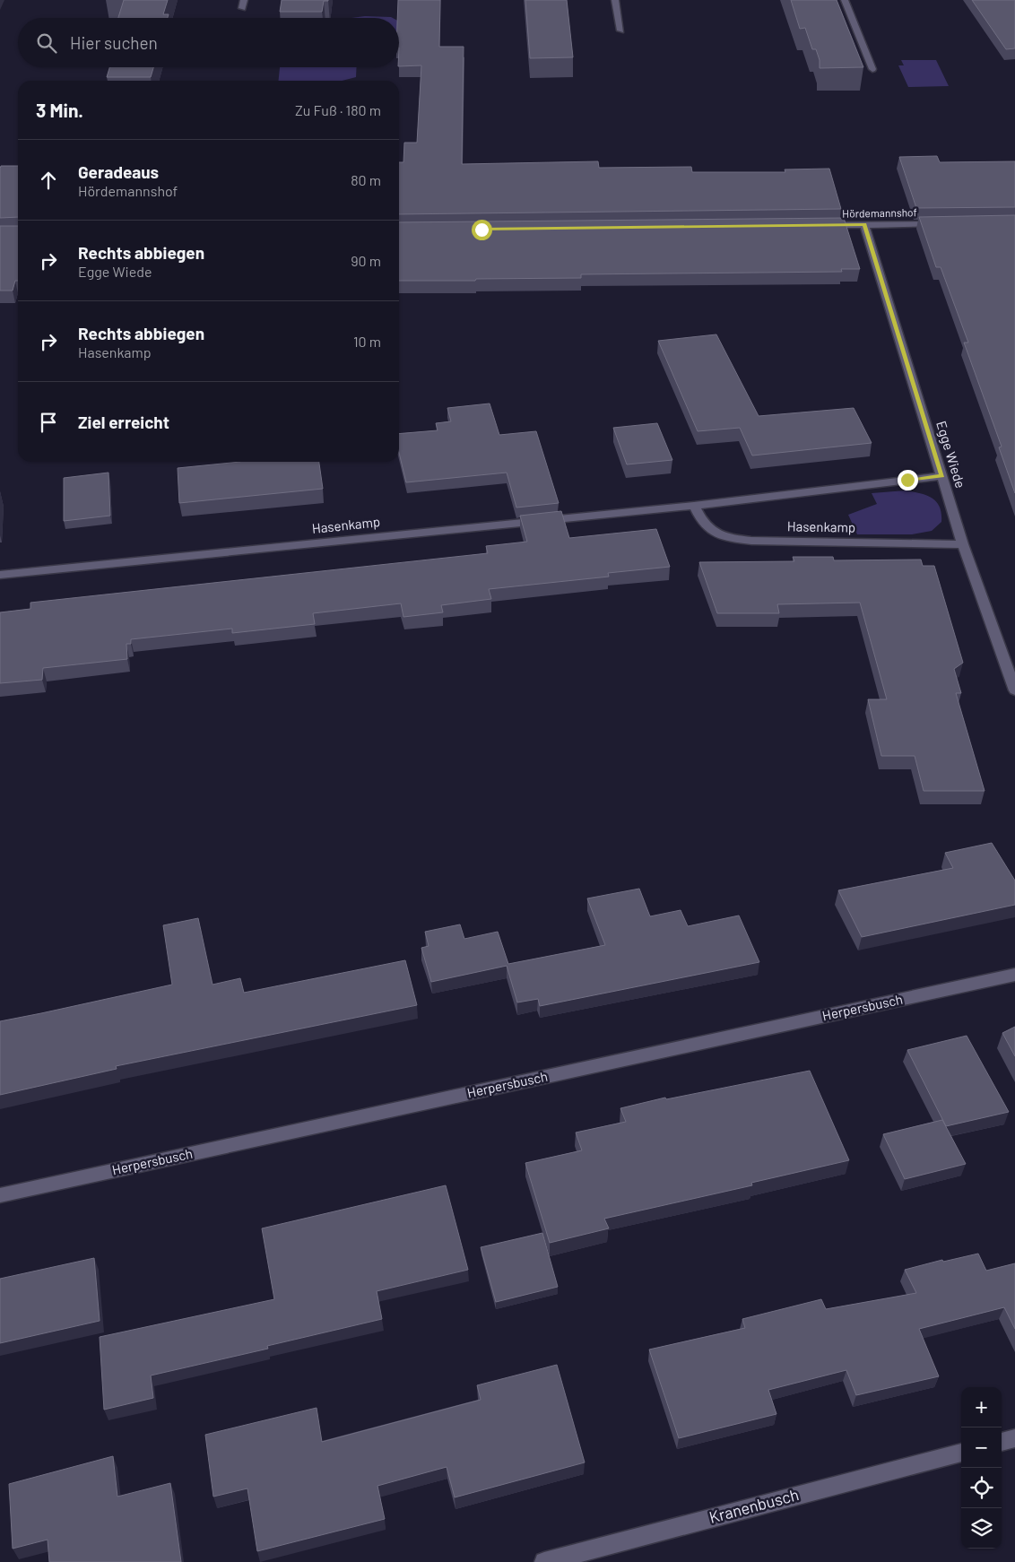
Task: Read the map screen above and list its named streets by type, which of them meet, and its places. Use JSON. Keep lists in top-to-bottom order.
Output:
{
  "streets": {
    "street": [
      "Hördemannshof",
      "Egge Wiede",
      "Hasenkamp",
      "Herpersbusch",
      "Kranenbusch"
    ]
  },
  "crossings": [
    ["Hördemannshof", "Egge Wiede"],
    ["Egge Wiede", "Hasenkamp"]
  ],
  "page": {
    "search": "Hier suchen",
    "heading": ["3 Min.", "Zu Fuß · 180 m"],
    "list": [
      ["Geradeaus", "Hördemannshof", "80 m"],
      ["Rechts abbiegen", "Egge Wiede", "90 m"],
      ["Rechts abbiegen", "Hasenkamp", "10 m"],
      "Ziel erreicht"
    ],
    "map_buttons": ["+", "−"]
  }
}
